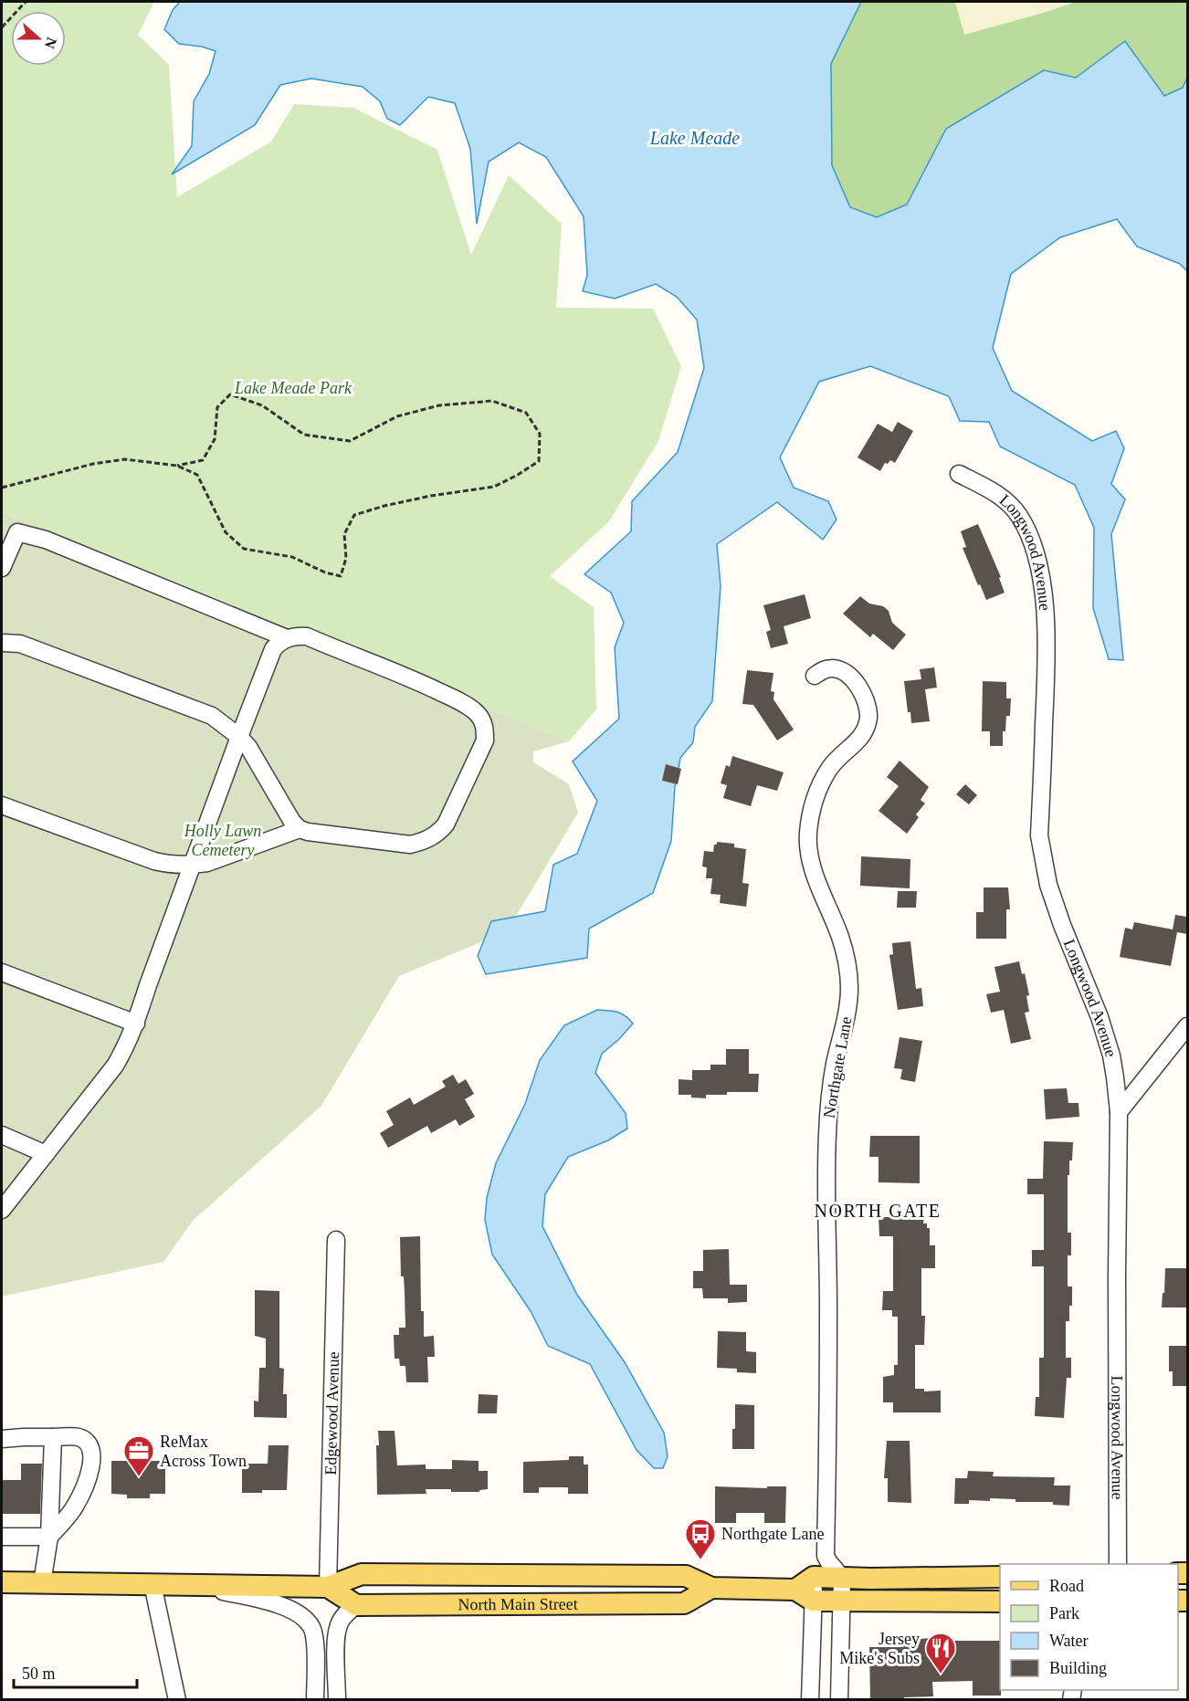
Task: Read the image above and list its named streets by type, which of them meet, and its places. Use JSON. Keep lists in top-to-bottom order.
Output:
{
  "streets": {
    "main road": ["North Main Street"],
    "street": ["Longwood Avenue", "Northgate Lane", "Edgewood Avenue"]
  },
  "crossings": [
    ["Edgewood Avenue", "North Main Street"]
  ],
  "districts": ["NORTH GATE"],
  "water": ["Lake Meade"],
  "parks": ["Lake Meade Park", "Holly Lawn Cemetery"],
  "places": {
    "office": ["ReMax Across Town"],
    "bus stop": ["Northgate Lane"],
    "restaurant": ["Jersey Mike's Subs"]
  },
  "legend": [
    "Road",
    "Park",
    "Water",
    "Building"
  ],
  "scale_bar": "50 m",
  "north": "right"
}
